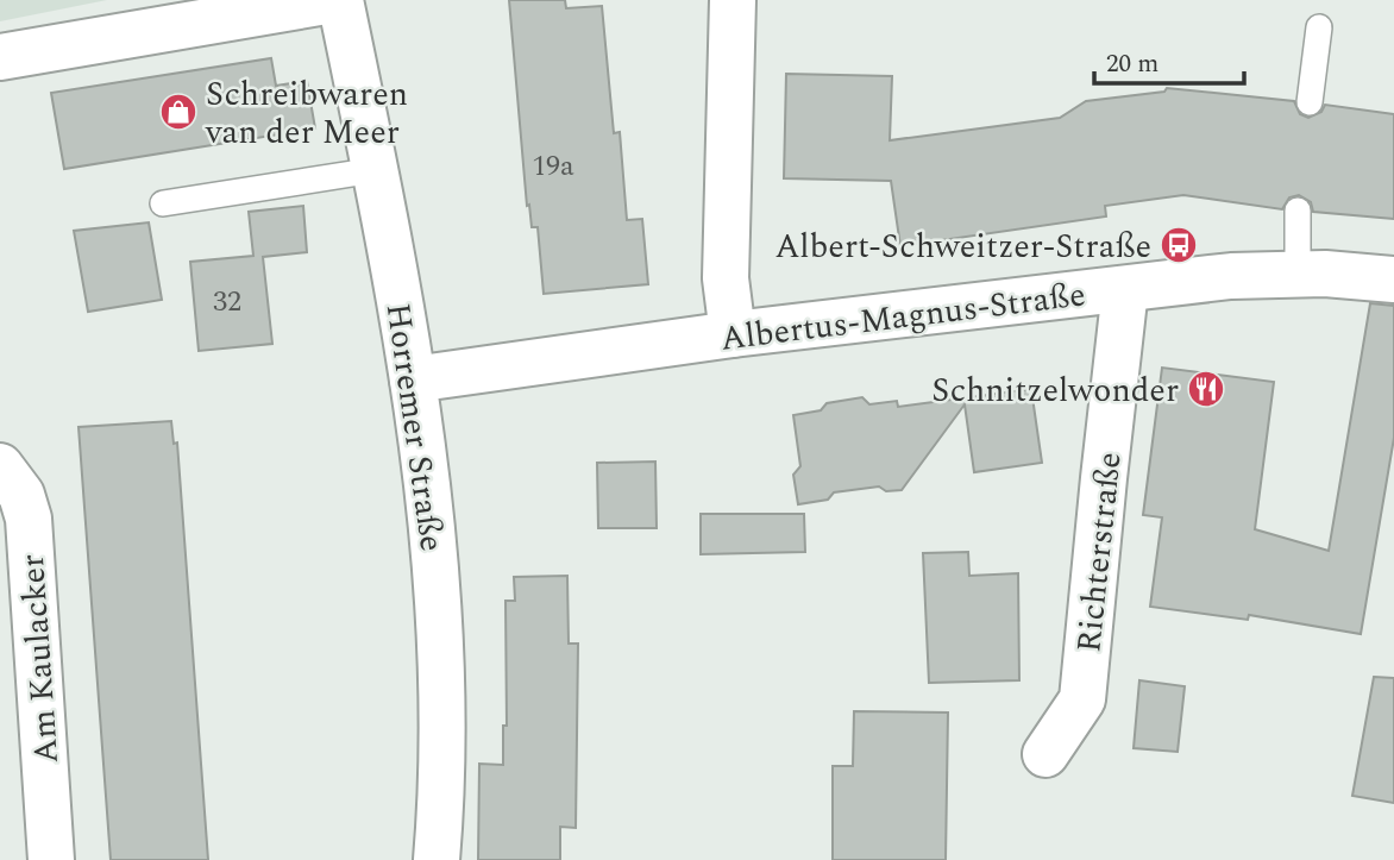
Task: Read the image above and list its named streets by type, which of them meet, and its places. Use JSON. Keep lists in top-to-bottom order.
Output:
{
  "streets": {
    "street": [
      "Albertus-Magnus-Straße",
      "Horremer Straße",
      "Richterstraße",
      "Am Kaulacker"
    ]
  },
  "crossings": [
    ["Albertus-Magnus-Straße", "Horremer Straße"],
    ["Albertus-Magnus-Straße", "Richterstraße"]
  ],
  "places": {
    "shop": ["Schreibwaren van der Meer"],
    "bus stop": ["Albert-Schweitzer-Straße"],
    "restaurant": ["Schnitzelwonder"]
  },
  "house_numbers": ["19a", "32"],
  "scale_bar": "20 m"
}
